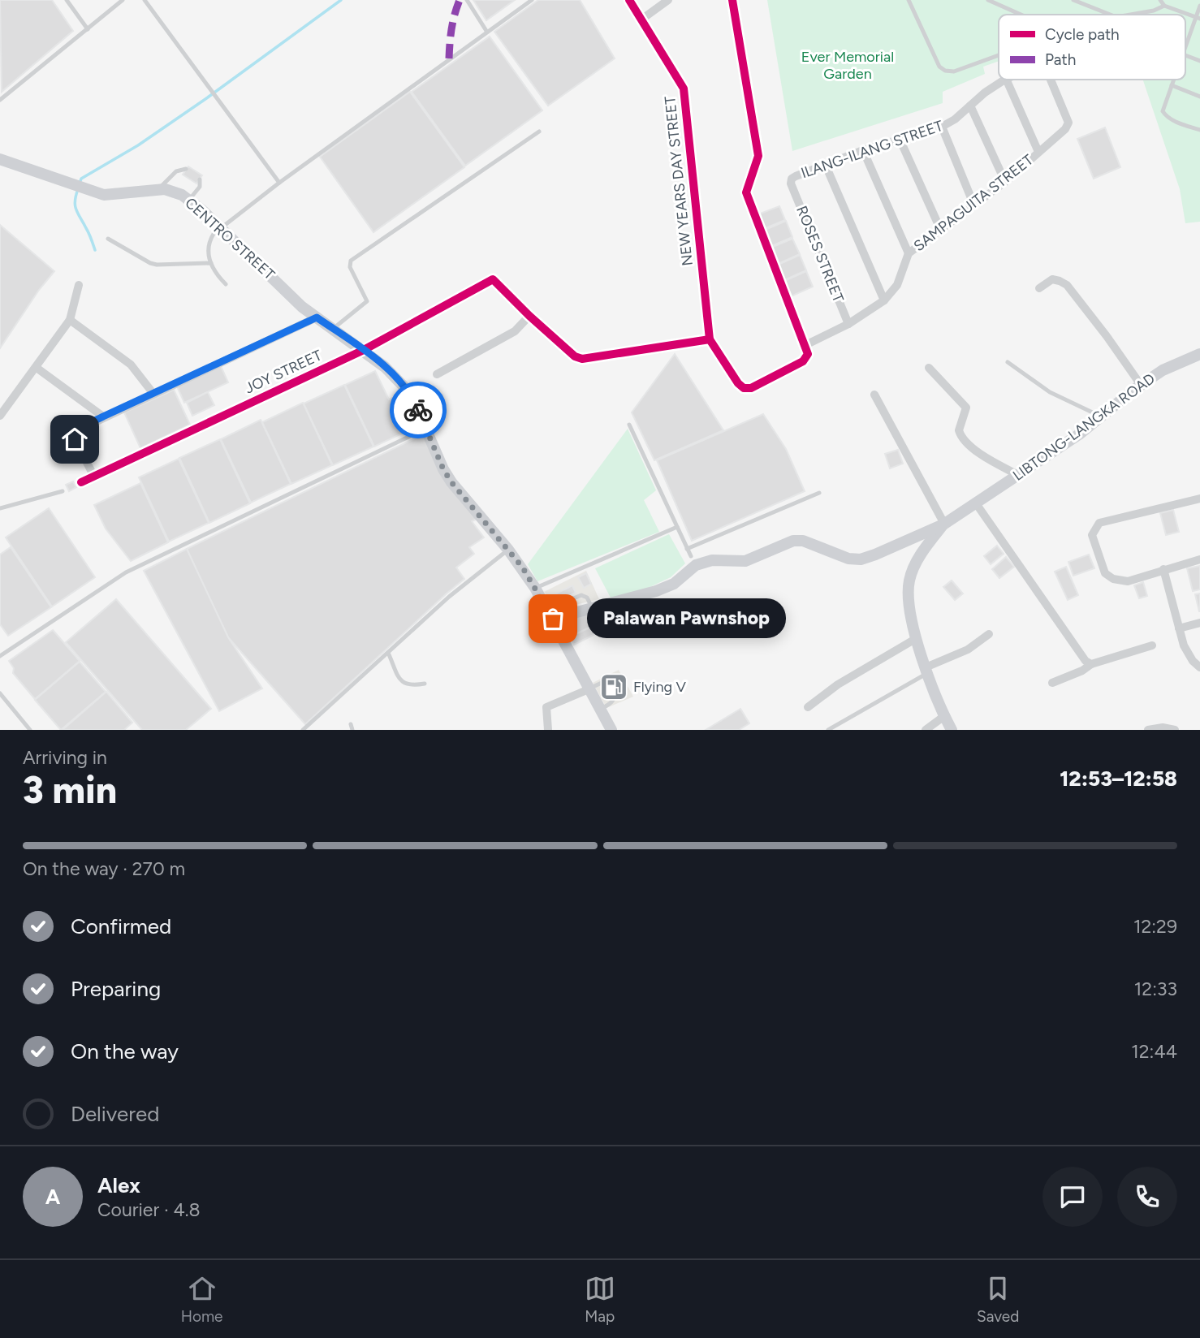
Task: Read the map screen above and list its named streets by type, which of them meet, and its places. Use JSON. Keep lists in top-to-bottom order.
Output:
{
  "streets": {
    "main road": ["CENTRO STREET", "LIBTONG-LANGKA ROAD"],
    "street": [
      "ILANG-ILANG STREET",
      "NEW YEARS DAY STREET",
      "SAMPAGUITA STREET",
      "ROSES STREET",
      "JOY STREET"
    ]
  },
  "crossings": [
    ["ILANG-ILANG STREET", "ROSES STREET"],
    ["SAMPAGUITA STREET", "ROSES STREET"],
    ["CENTRO STREET", "JOY STREET"]
  ],
  "parks": ["Ever Memorial Garden"],
  "places": {
    "other": ["Palawan Pawnshop"],
    "fuel station": ["Flying V"]
  },
  "legend": ["Cycle path", "Path"],
  "page": {
    "bubble": "Palawan Pawnshop",
    "heading": ["3 min", "Arriving in", "12:53–12:58"],
    "panel": ["Alex", "Courier · 4.8"],
    "bar": "On the way · 270 m",
    "list": [
      ["Confirmed", "12:29"],
      ["Preparing", "12:33"],
      ["On the way", "12:44"],
      "Delivered"
    ],
    "round": "A",
    "tabs": ["Home", "Map", "Saved"]
  }
}
